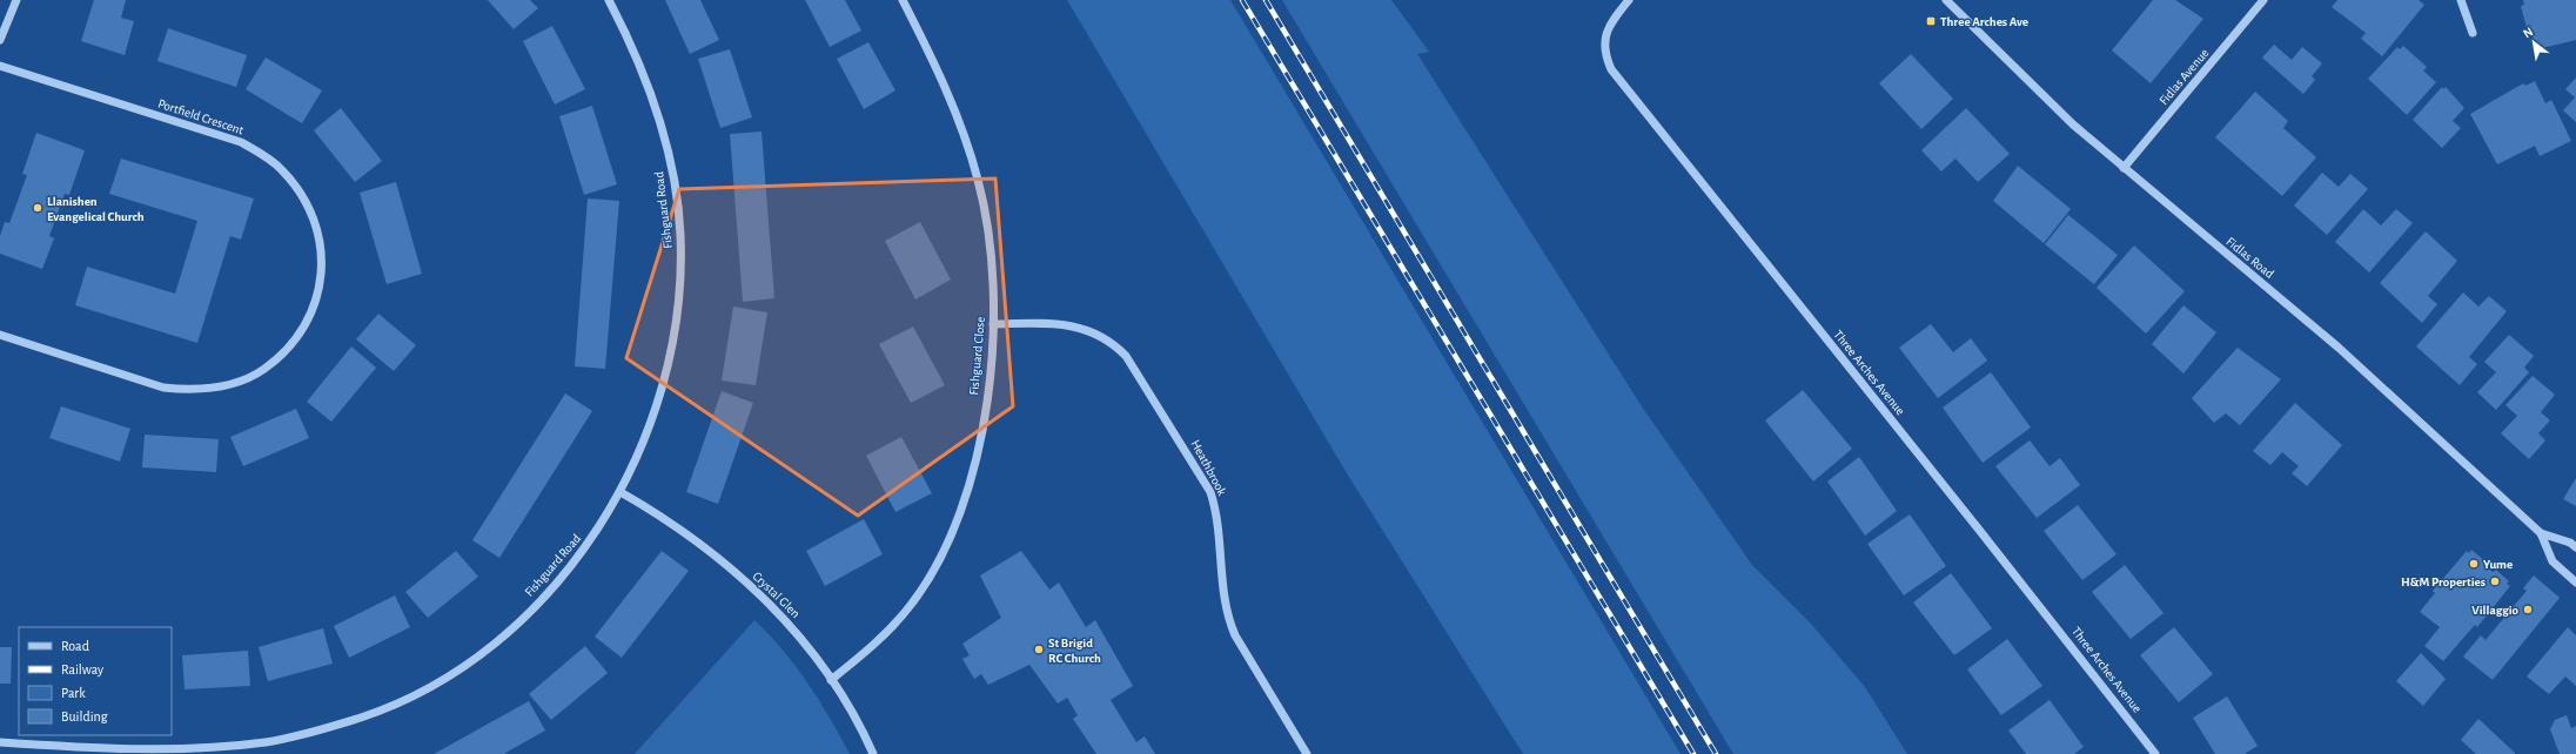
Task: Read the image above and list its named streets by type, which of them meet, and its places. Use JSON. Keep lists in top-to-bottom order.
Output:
{
  "streets": {
    "street": [
      "Fidlas Avenue",
      "Portfield Crescent",
      "Fishguard Road",
      "Fidlas Road",
      "Fishguard Close",
      "Three Arches Avenue",
      "Heathbrook",
      "Crystal Glen"
    ]
  },
  "crossings": [
    ["Fidlas Avenue", "Fidlas Road"],
    ["Fishguard Road", "Crystal Glen"],
    ["Fishguard Close", "Heathbrook"],
    ["Fishguard Close", "Crystal Glen"]
  ],
  "places": {
    "transit": ["Three Arches Ave"],
    "other": [
      "Llanishen Evangelical Church",
      "Yume",
      "H&M Properties",
      "Villaggio",
      "St Brigid RC Church"
    ]
  },
  "legend": [
    "Road",
    "Railway",
    "Park",
    "Building"
  ],
  "north": "top left"
}
